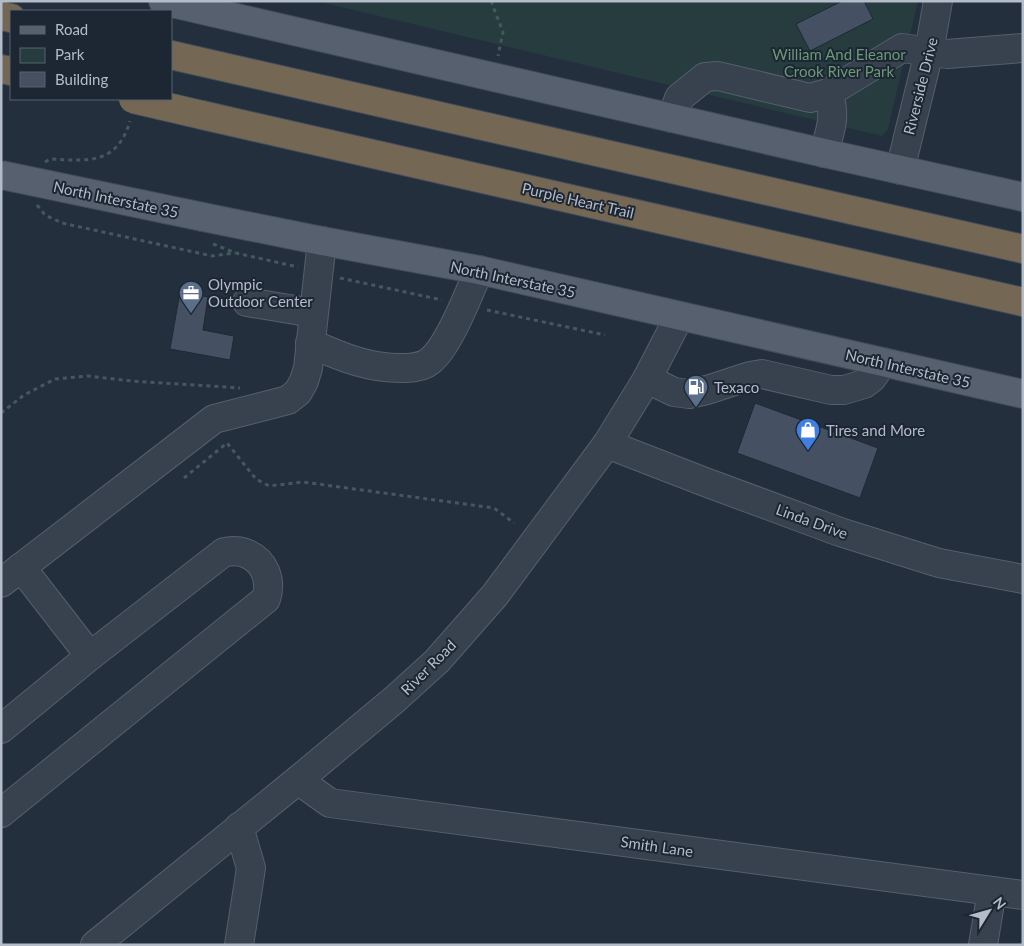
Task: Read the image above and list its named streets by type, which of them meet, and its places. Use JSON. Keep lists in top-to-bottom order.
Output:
{
  "streets": {
    "highway": ["Purple Heart Trail"],
    "main road": ["North Interstate 35"],
    "street": [
      "Riverside Drive",
      "Linda Drive",
      "River Road",
      "Smith Lane"
    ]
  },
  "crossings": [
    ["North Interstate 35", "River Road"],
    ["Linda Drive", "River Road"],
    ["River Road", "Smith Lane"]
  ],
  "parks": ["William And Eleanor Crook River Park"],
  "places": {
    "office": ["Olympic Outdoor Center"],
    "fuel station": ["Texaco"],
    "shop": ["Tires and More"]
  },
  "legend": ["Road", "Park", "Building"],
  "north": "top right"
}
